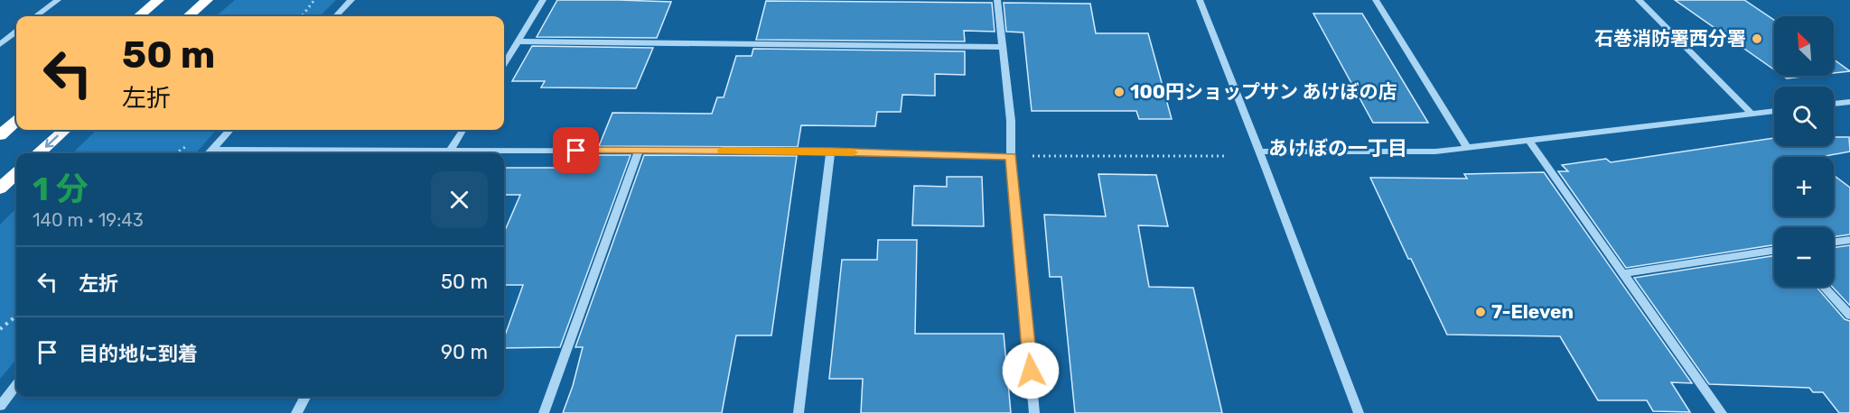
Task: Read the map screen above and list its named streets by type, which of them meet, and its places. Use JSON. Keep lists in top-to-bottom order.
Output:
{
  "districts": ["あけぼの一丁目"],
  "places": ["石巻消防署西分署", "100円ショップサン あけぼの店", "7-Eleven"],
  "north": "top left",
  "page": {
    "map_buttons": ["+", "−"],
    "turn": ["50 m", "左折"],
    "heading": ["1 分", "140 m · 19:43"],
    "list": [
      {
        "name": "左折",
        "value": "50 m"
      },
      {
        "name": "目的地に到着",
        "value": "90 m"
      }
    ]
  }
}
